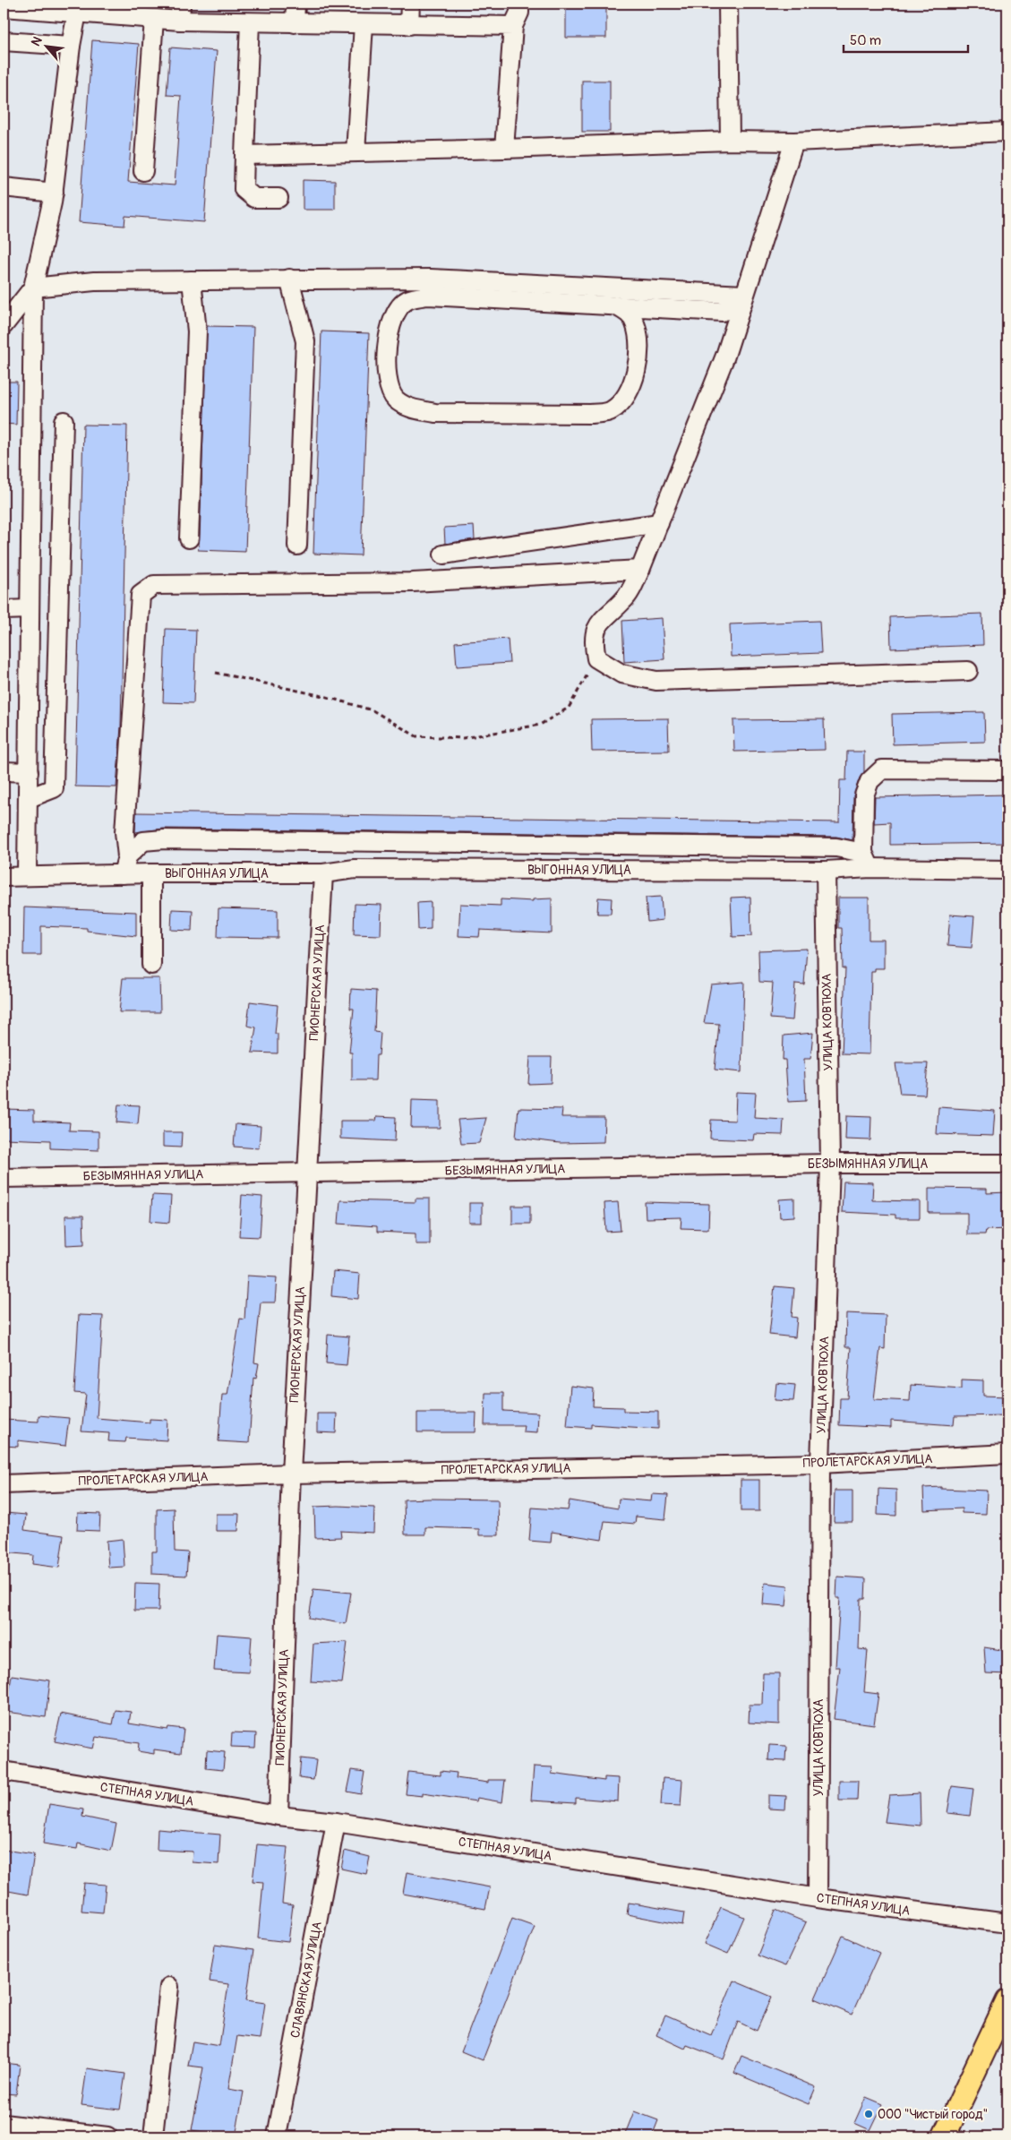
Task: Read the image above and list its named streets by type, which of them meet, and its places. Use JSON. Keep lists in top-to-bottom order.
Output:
{
  "streets": {
    "street": [
      "ВЫГОННАЯ УЛИЦА",
      "ПИОНЕРСКАЯ УЛИЦА",
      "УЛИЦА КОВТЮХА",
      "БЕЗЫМЯННАЯ УЛИЦА",
      "ПРОЛЕТАРСКАЯ УЛИЦА",
      "СТЕПНАЯ УЛИЦА",
      "СЛАВЯНСКАЯ УЛИЦА"
    ]
  },
  "crossings": [
    ["ВЫГОННАЯ УЛИЦА", "ПИОНЕРСКАЯ УЛИЦА"],
    ["ВЫГОННАЯ УЛИЦА", "УЛИЦА КОВТЮХА"],
    ["ПИОНЕРСКАЯ УЛИЦА", "БЕЗЫМЯННАЯ УЛИЦА"],
    ["ПИОНЕРСКАЯ УЛИЦА", "ПРОЛЕТАРСКАЯ УЛИЦА"],
    ["ПИОНЕРСКАЯ УЛИЦА", "СТЕПНАЯ УЛИЦА"],
    ["УЛИЦА КОВТЮХА", "БЕЗЫМЯННАЯ УЛИЦА"],
    ["УЛИЦА КОВТЮХА", "ПРОЛЕТАРСКАЯ УЛИЦА"],
    ["УЛИЦА КОВТЮХА", "СТЕПНАЯ УЛИЦА"],
    ["СТЕПНАЯ УЛИЦА", "СЛАВЯНСКАЯ УЛИЦА"]
  ],
  "places": ["ООО \"Чистый город\""],
  "scale_bar": "50 m",
  "north": "top left"
}
